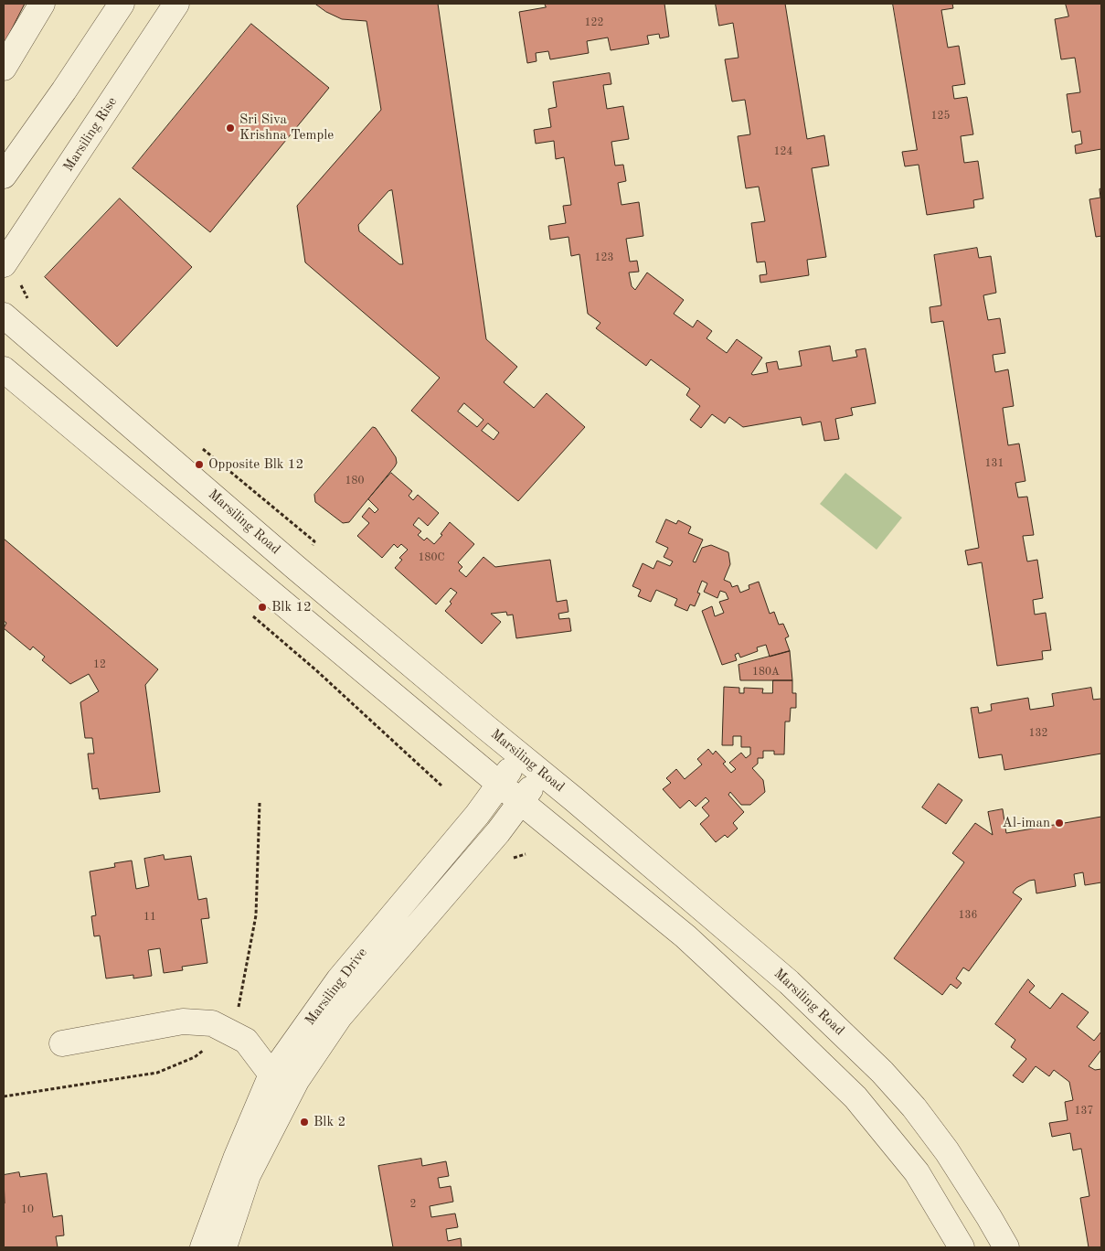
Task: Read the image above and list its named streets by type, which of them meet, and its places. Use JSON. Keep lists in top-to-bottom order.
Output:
{
  "streets": {
    "street": ["Marsiling Rise", "Marsiling Road", "Marsiling Drive"]
  },
  "crossings": [
    ["Marsiling Road", "Marsiling Drive"]
  ],
  "places": [
    "Sri Siva Krishna Temple",
    "Opposite Blk 12",
    "Blk 12",
    "Al-iman",
    "Blk 2"
  ],
  "house_numbers": [
    "122",
    "125",
    "124",
    "123",
    "131",
    "180",
    "180C",
    "12",
    "180A",
    "132",
    "136",
    "11",
    "137",
    "2",
    "10"
  ]
}
